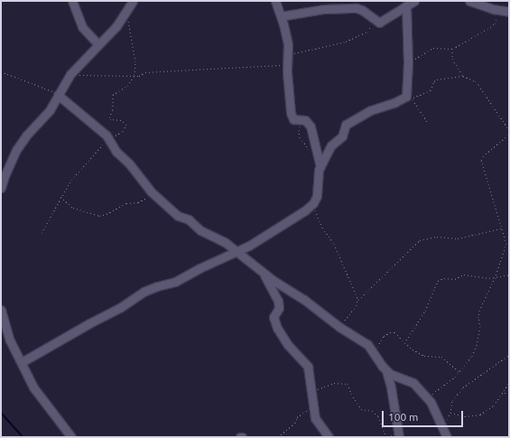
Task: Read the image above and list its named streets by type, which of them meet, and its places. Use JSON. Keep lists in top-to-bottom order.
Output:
{
  "scale_bar": "100 m"
}
